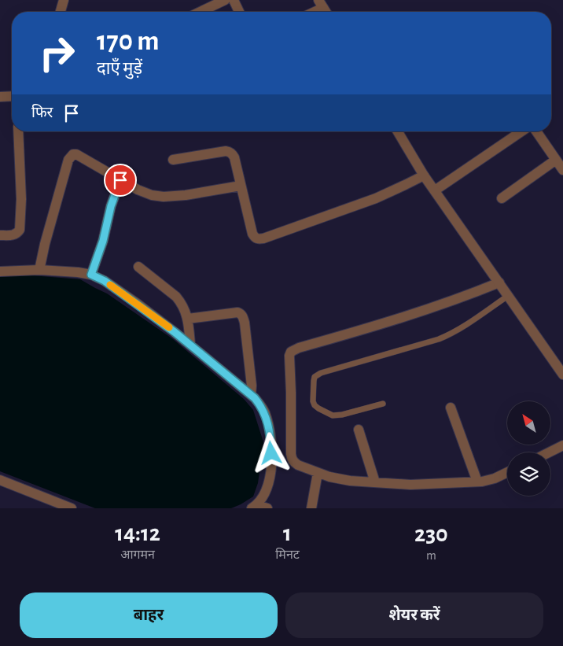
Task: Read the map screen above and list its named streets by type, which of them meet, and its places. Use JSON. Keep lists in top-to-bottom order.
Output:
{
  "north": "top left",
  "page": {
    "turn": ["170 m", "दाएँ मुड़ें"],
    "then": "फिर",
    "eta": [
      "14:12",
      "आगमन",
      "1",
      "मिनट",
      "230",
      "m"
    ],
    "buttons": ["बाहर", "शेयर करें"]
  }
}
